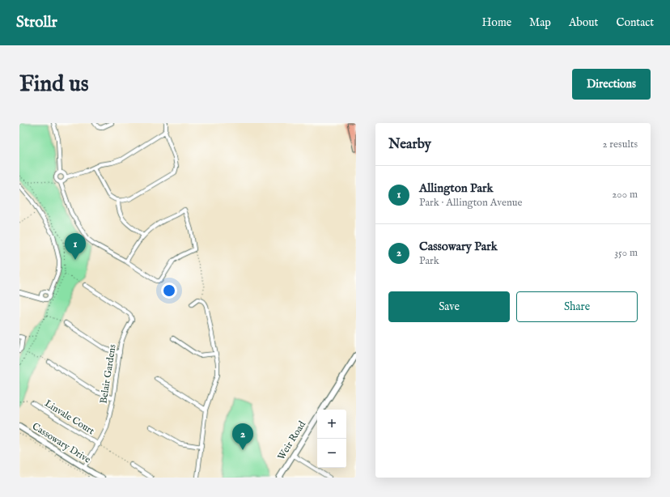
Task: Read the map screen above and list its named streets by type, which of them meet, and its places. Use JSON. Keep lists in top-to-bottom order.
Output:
{
  "streets": {
    "street": [
      "Belair Gardens",
      "Linvale Court",
      "Weir Road",
      "Cassowary Drive"
    ]
  },
  "crossings": [
    ["Belair Gardens", "Linvale Court"],
    ["Belair Gardens", "Cassowary Drive"]
  ],
  "page": {
    "header": "Strollr",
    "nav": [
      "Home",
      "Map",
      "About",
      "Contact"
    ],
    "buttons": [
      "Directions",
      ["Save", "Share"]
    ],
    "title": "Find us",
    "heading": ["Nearby", "2 results"],
    "list": [
      {
        "mark": "1",
        "name": "Allington Park",
        "note": "Park · Allington Avenue",
        "value": "200 m"
      },
      {
        "mark": "2",
        "name": "Cassowary Park",
        "note": "Park",
        "value": "350 m"
      }
    ],
    "pins": ["1", "2"],
    "map_buttons": ["+", "−"]
  }
}
